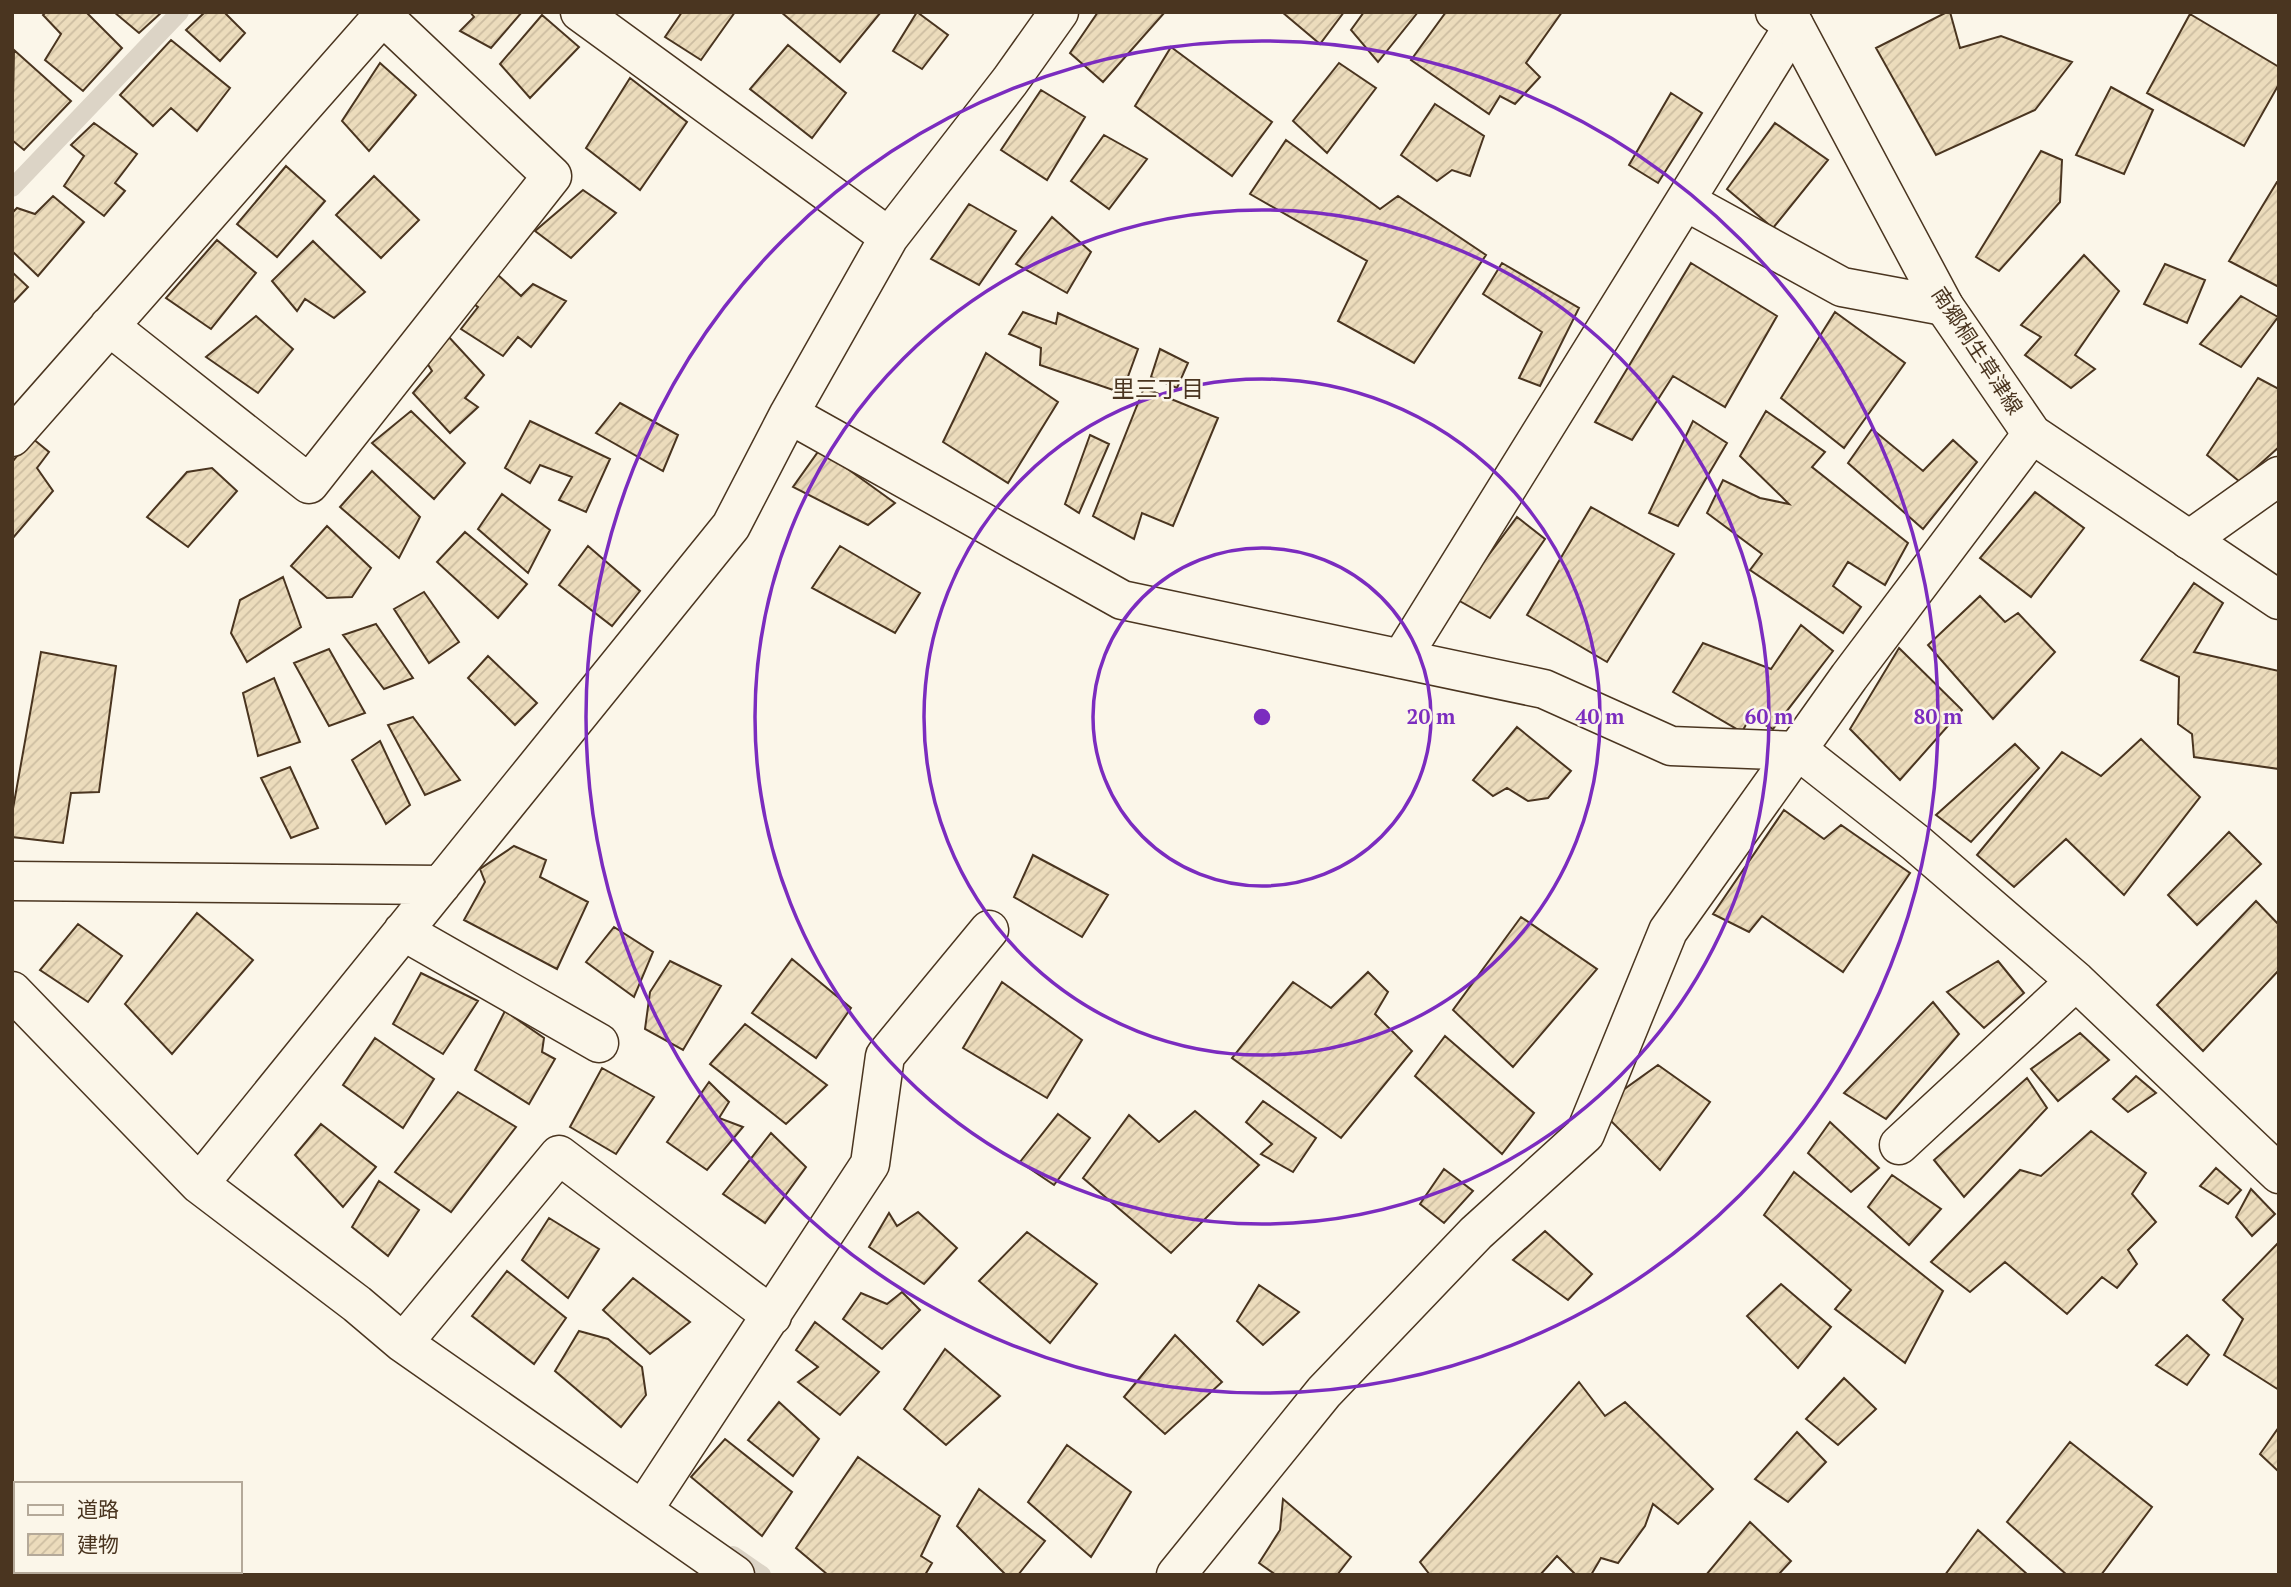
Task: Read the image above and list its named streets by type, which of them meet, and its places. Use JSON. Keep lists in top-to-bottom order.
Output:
{
  "streets": {
    "street": ["南郷桐生草津線"]
  },
  "districts": ["里三丁目"],
  "legend": ["道路", "建物"],
  "rings": [
    "20 m",
    "40 m",
    "60 m",
    "80 m"
  ]
}
